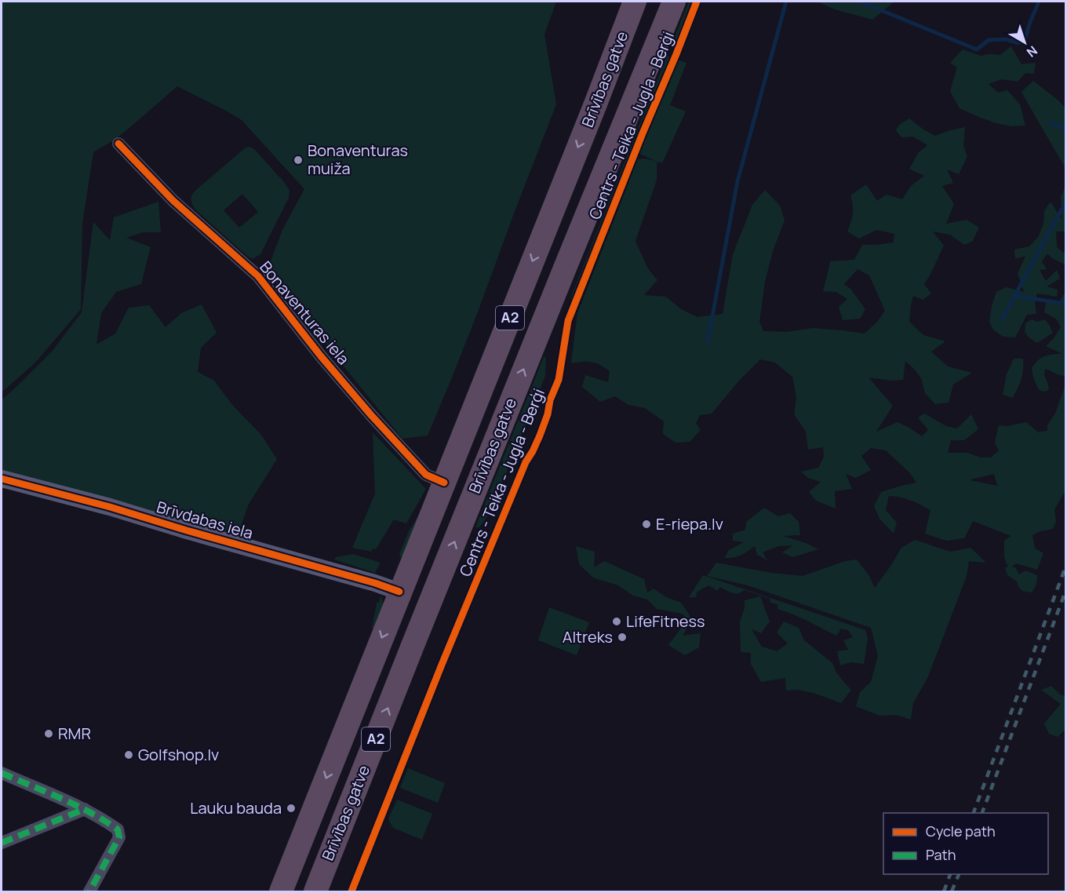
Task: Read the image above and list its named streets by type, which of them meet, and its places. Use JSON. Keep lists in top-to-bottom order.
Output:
{
  "streets": {
    "highway": ["Brīvības gatve", "A2"],
    "street": ["Bonaventuras iela", "Brīvdabas iela"],
    "cycle path": ["Centrs - Teika - Jugla - Berģi"]
  },
  "crossings": [
    ["Brīvības gatve", "Bonaventuras iela"],
    ["Brīvības gatve", "Brīvdabas iela"]
  ],
  "places": [
    "Bonaventuras muiža",
    "E-riepa.lv",
    "LifeFitness",
    "Altreks",
    "RMR",
    "Golfshop.lv",
    "Lauku bauda"
  ],
  "legend": ["Cycle path", "Path"],
  "north": "bottom right"
}
